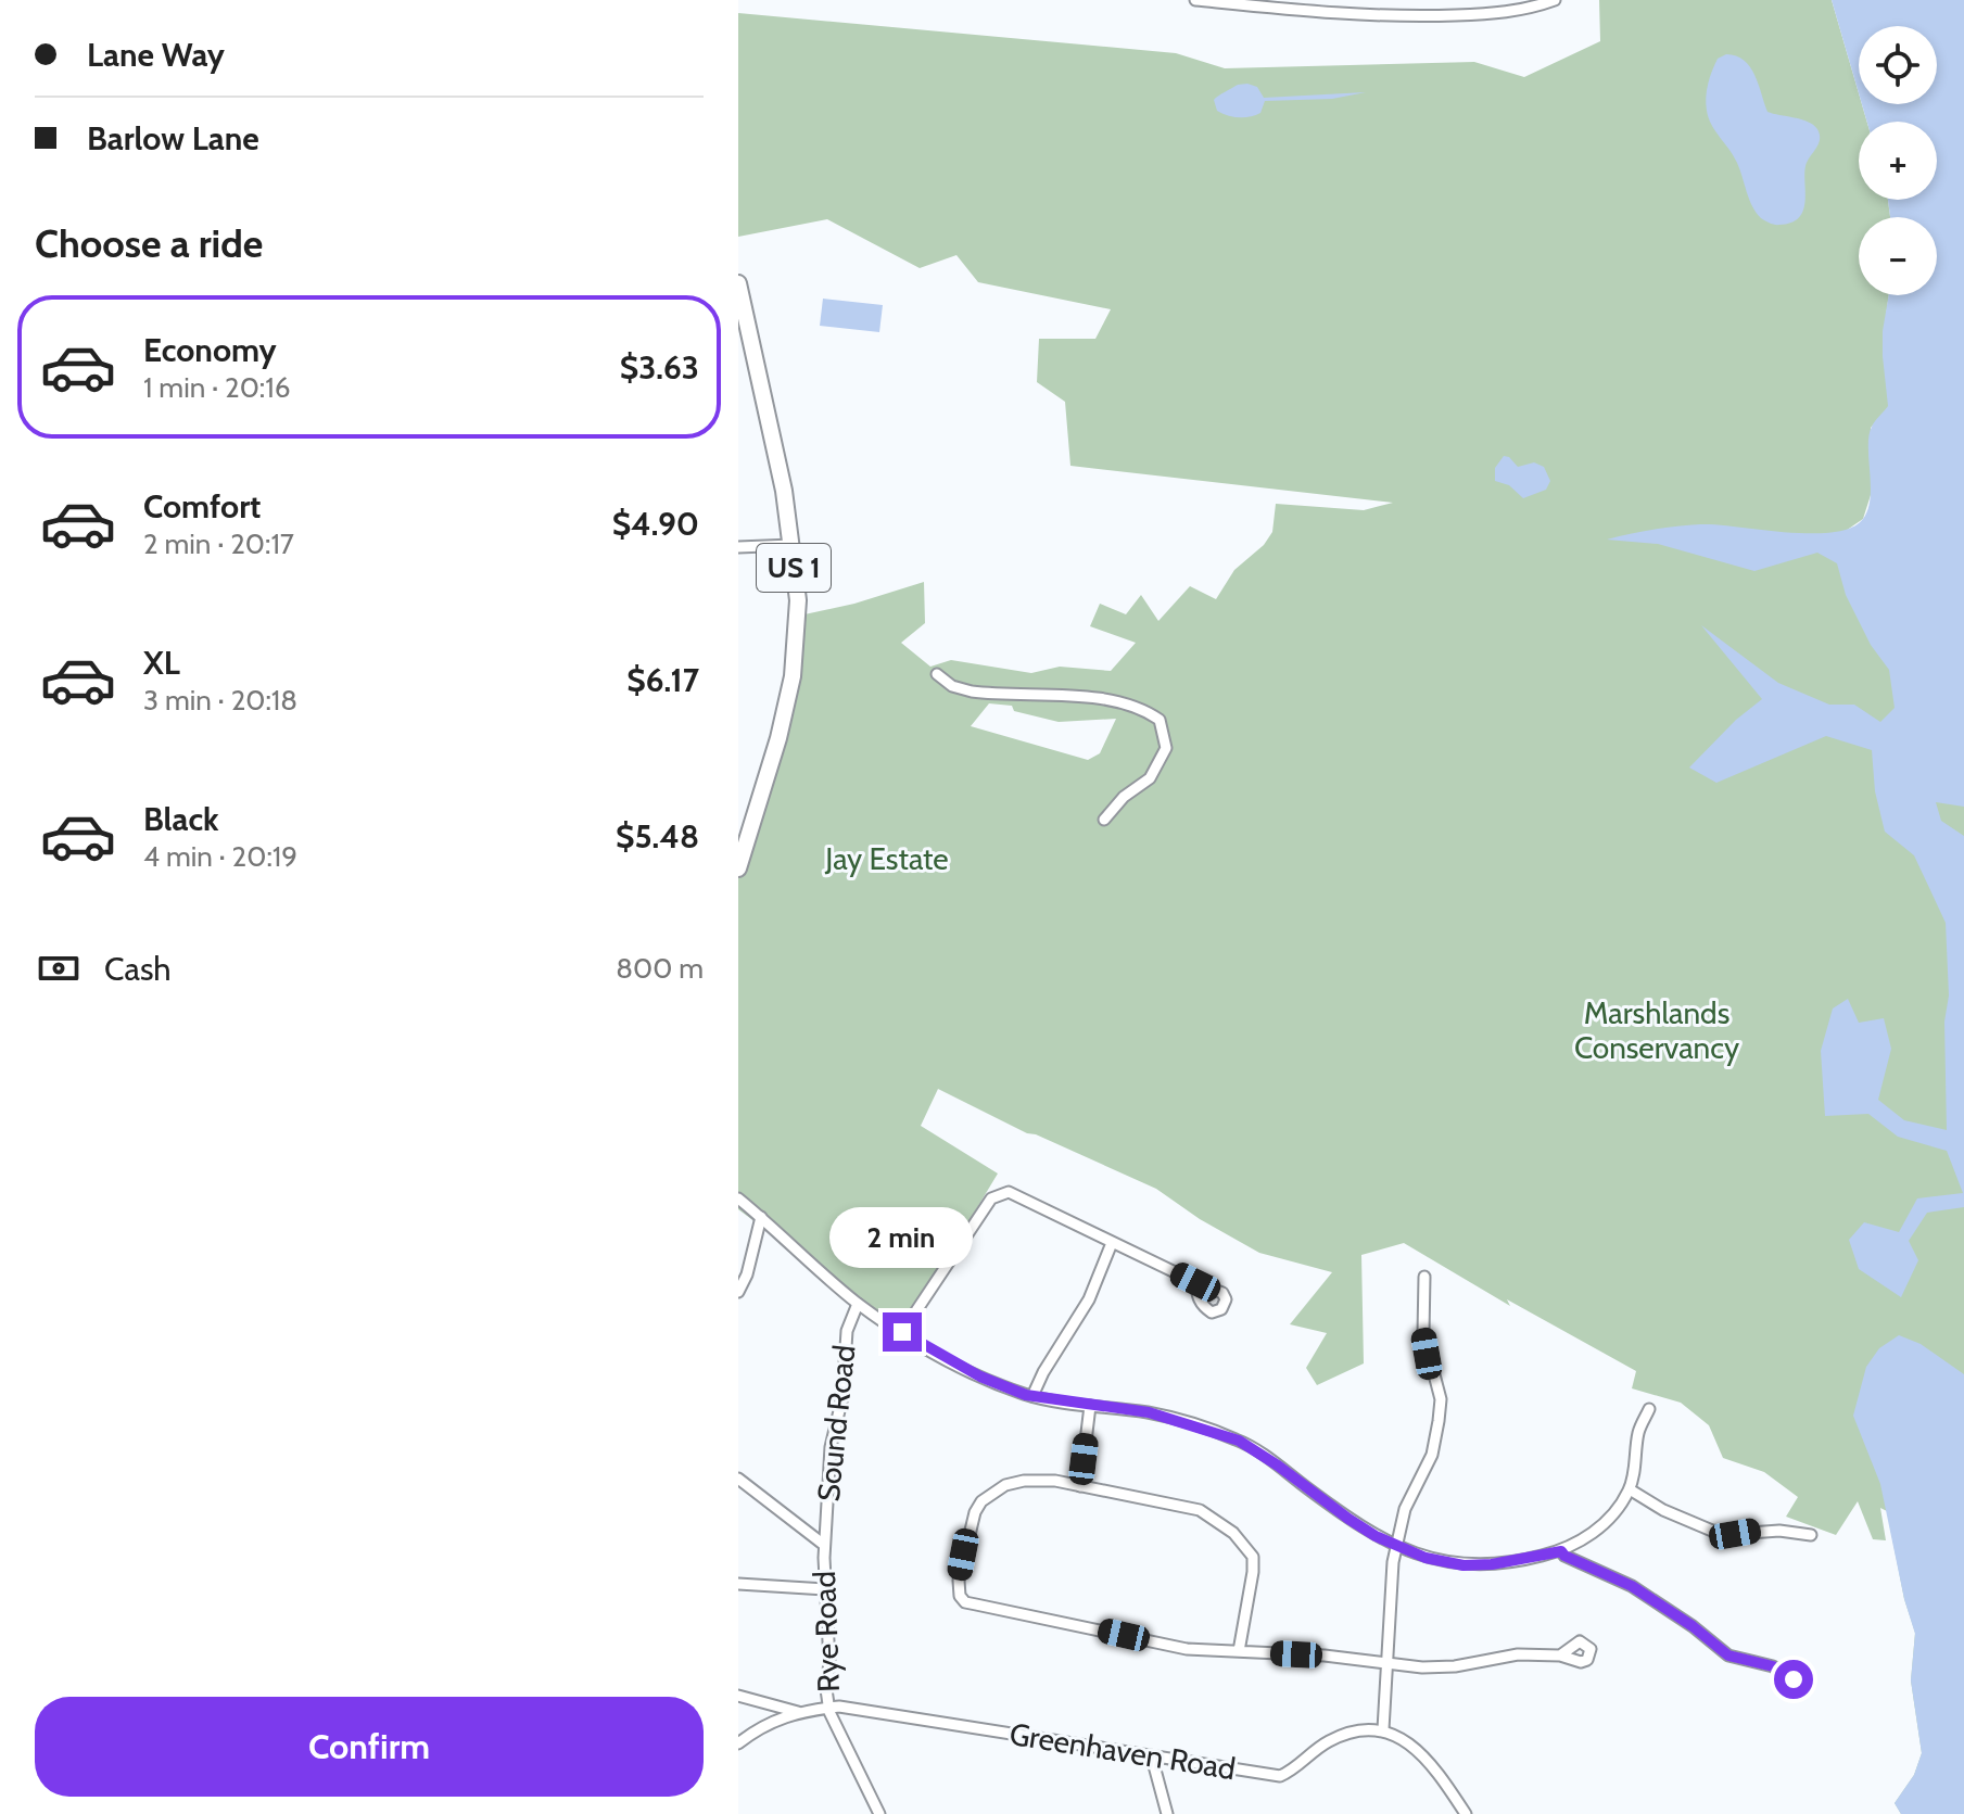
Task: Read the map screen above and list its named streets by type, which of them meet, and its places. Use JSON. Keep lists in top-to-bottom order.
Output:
{
  "streets": {
    "main road": ["US 1"],
    "street": ["Sound Road", "Rye Road", "Greenhaven Road"]
  },
  "crossings": [
    ["Sound Road", "Rye Road"],
    ["Rye Road", "Greenhaven Road"]
  ],
  "parks": ["Jay Estate", "Marshlands Conservancy"],
  "page": {
    "banner": ["Lane Way", "Barlow Lane"],
    "map_buttons": ["+", "−"],
    "heading": "Choose a ride",
    "list": [
      {
        "name": "Economy",
        "note": "1 min · 20:16",
        "value": "$3.63"
      },
      {
        "name": "Comfort",
        "note": "2 min · 20:17",
        "value": "$4.90"
      },
      {
        "name": "XL",
        "note": "3 min · 20:18",
        "value": "$6.17"
      },
      {
        "name": "Black",
        "note": "4 min · 20:19",
        "value": "$5.48"
      }
    ],
    "pay": ["Cash", "800 m"],
    "bubble": "2 min",
    "buttons": "Confirm"
  }
}
